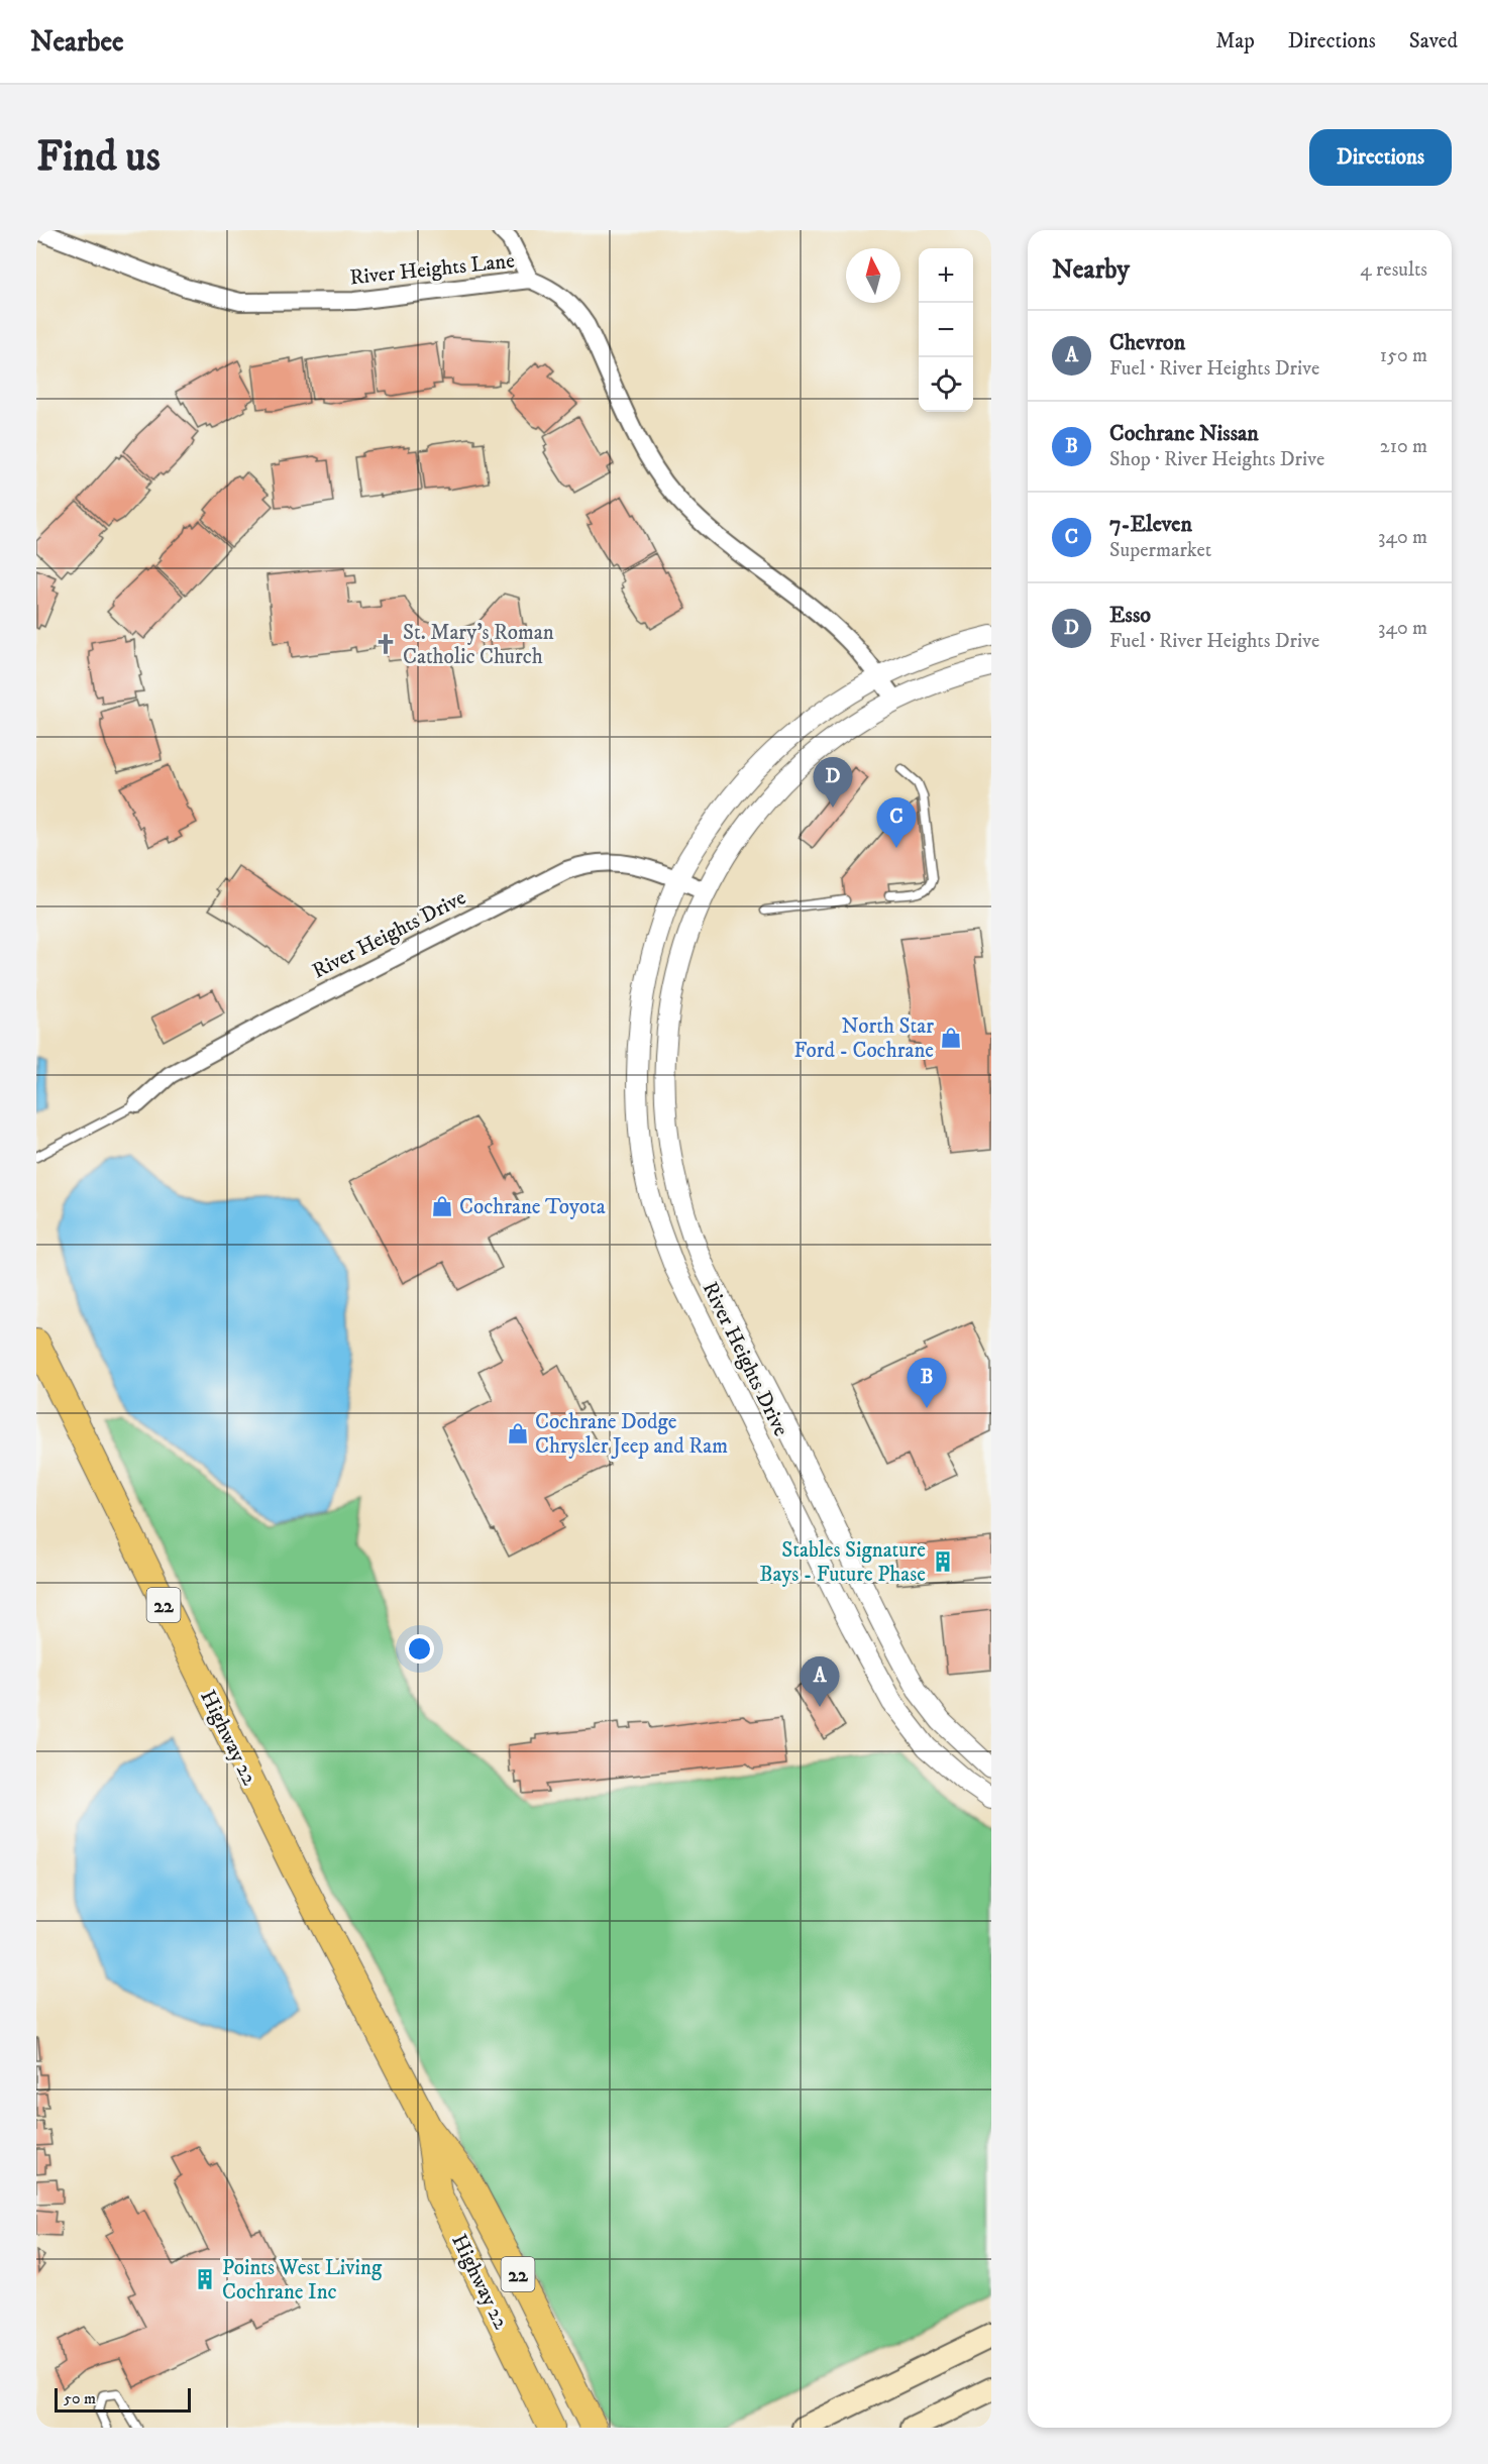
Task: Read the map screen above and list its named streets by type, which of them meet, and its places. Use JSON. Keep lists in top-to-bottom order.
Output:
{
  "streets": {
    "main road": ["22", "Highway 22"],
    "street": ["River Heights Lane", "River Heights Drive"]
  },
  "crossings": [
    ["River Heights Lane", "River Heights Drive"]
  ],
  "places": {
    "church": ["St. Mary's Roman Catholic Church"],
    "shop": ["North Star Ford - Cochrane", "Cochrane Toyota", "Cochrane Dodge Chrysler Jeep and Ram"],
    "building": ["Stables Signature Bays - Future Phase", "Points West Living Cochrane Inc"]
  },
  "scale_bar": "50 m",
  "north": "top",
  "page": {
    "header": "Nearbee",
    "nav": ["Map", "Directions", "Saved"],
    "buttons": "Directions",
    "title": "Find us",
    "heading": ["Nearby", "4 results"],
    "map_buttons": ["+", "−"],
    "list": [
      {
        "mark": "A",
        "name": "Chevron",
        "note": "Fuel · River Heights Drive",
        "value": "150 m"
      },
      {
        "mark": "B",
        "name": "Cochrane Nissan",
        "note": "Shop · River Heights Drive",
        "value": "210 m"
      },
      {
        "mark": "C",
        "name": "7-Eleven",
        "note": "Supermarket",
        "value": "340 m"
      },
      {
        "mark": "D",
        "name": "Esso",
        "note": "Fuel · River Heights Drive",
        "value": "340 m"
      }
    ],
    "pins": [
      "D",
      "C",
      "B",
      "A"
    ],
    "scale": "50 m"
  }
}
